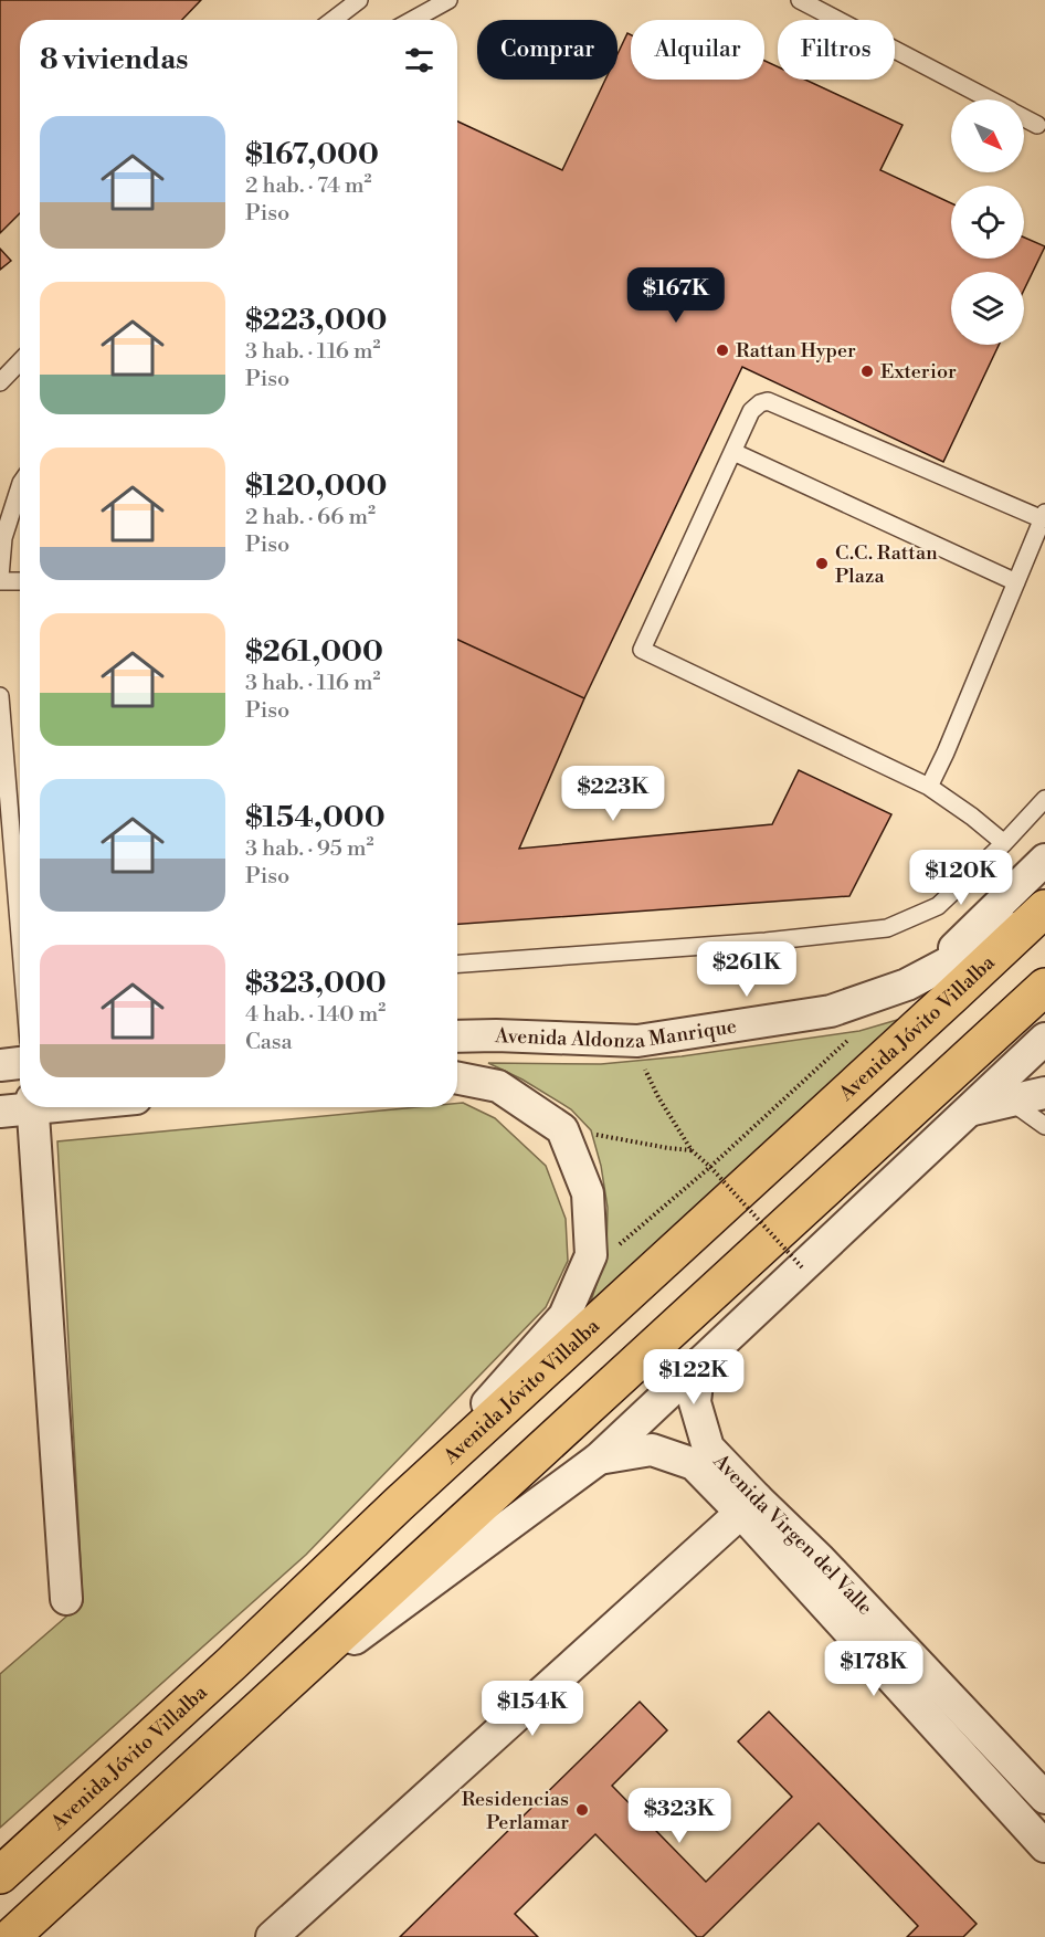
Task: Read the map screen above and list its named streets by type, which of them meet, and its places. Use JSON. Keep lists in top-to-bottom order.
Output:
{
  "streets": {
    "main road": ["Avenida Jóvito Villalba"],
    "street": ["Avenida Aldonza Manrique", "Avenida Virgen del Valle"]
  },
  "crossings": [
    ["Avenida Jóvito Villalba", "Avenida Aldonza Manrique"]
  ],
  "places": [
    "Rattan Hyper",
    "Exterior",
    "C.C. Rattan Plaza",
    "Residencias Perlamar"
  ],
  "north": "bottom right",
  "page": {
    "chip": ["Comprar", "Alquilar", "Filtros"],
    "heading": "8 viviendas",
    "list": [
      {
        "name": "$167,000",
        "note": "2 hab. · 74 m² · Piso"
      },
      {
        "name": "$223,000",
        "note": "3 hab. · 116 m² · Piso"
      },
      {
        "name": "$120,000",
        "note": "2 hab. · 66 m² · Piso"
      },
      {
        "name": "$261,000",
        "note": "3 hab. · 116 m² · Piso"
      },
      {
        "name": "$154,000",
        "note": "3 hab. · 95 m² · Piso"
      },
      {
        "name": "$323,000",
        "note": "4 hab. · 140 m² · Casa"
      }
    ],
    "price": [
      "$167K",
      "$223K",
      "$120K",
      "$261K",
      "$122K",
      "$178K",
      "$154K",
      "$323K"
    ]
  }
}
